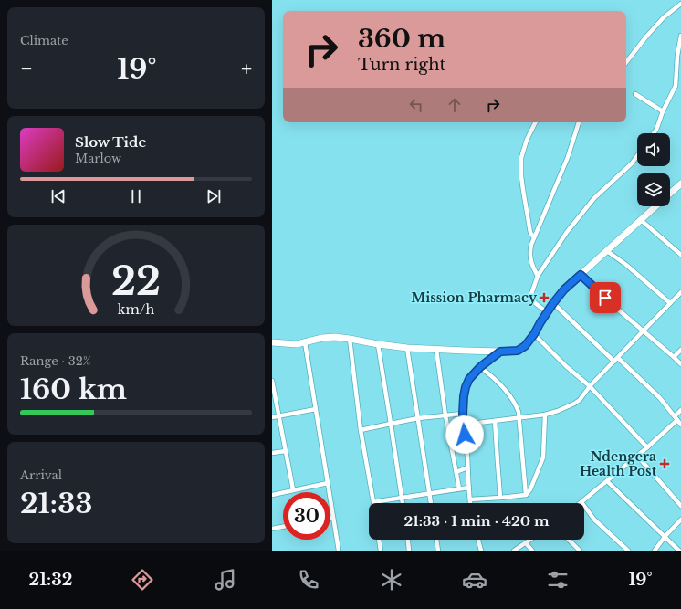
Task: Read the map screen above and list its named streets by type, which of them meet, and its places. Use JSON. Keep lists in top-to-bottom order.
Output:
{
  "places": {
    "health": ["Mission Pharmacy", "Ndengera Health Post"]
  },
  "page": {
    "tile": [
      "Climate",
      ["Range · 32%", "160 km"],
      ["Arrival", "21:33"]
    ],
    "turn": ["360 m", "Turn right"],
    "heat": ["−", "19°", "+"],
    "song": ["Slow Tide", "Marlow"],
    "limit": "30",
    "trip": "21:33 · 1 min · 420 m",
    "tabs": ["21:32", "19°"],
    "gauge": ["22", "km/h"]
  }
}
